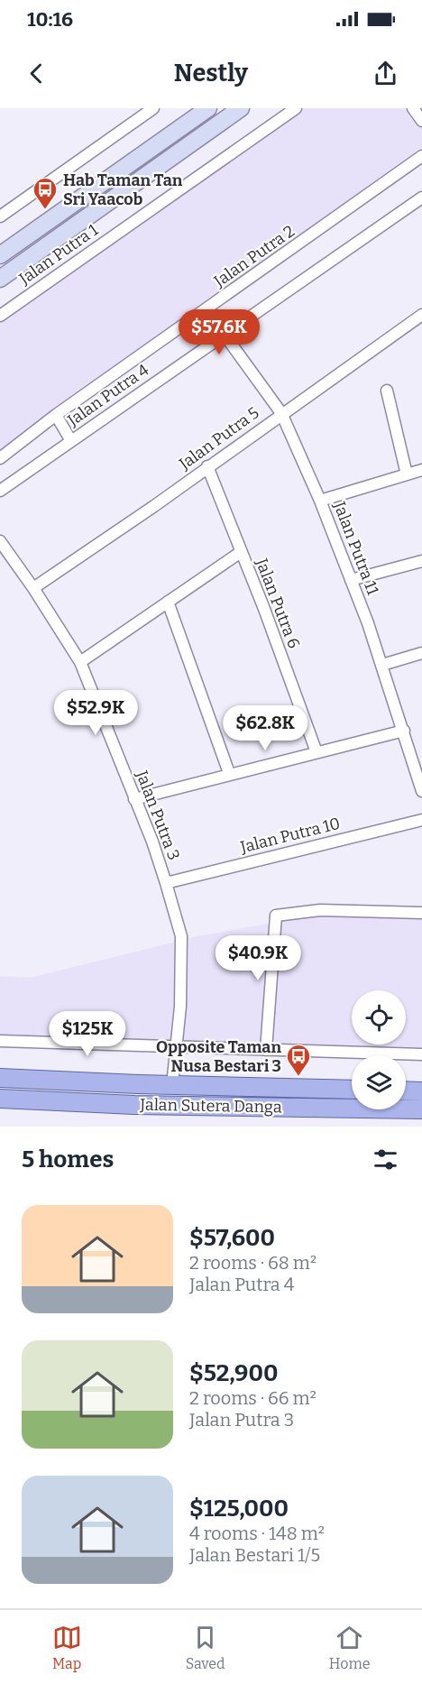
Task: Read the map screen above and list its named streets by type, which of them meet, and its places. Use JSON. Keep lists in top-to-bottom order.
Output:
{
  "streets": {
    "main road": ["Jalan Sutera Danga"],
    "street": [
      "Jalan Putra 1",
      "Jalan Putra 2",
      "Jalan Putra 4",
      "Jalan Putra 5",
      "Jalan Putra 11",
      "Jalan Putra 6",
      "Jalan Putra 3",
      "Jalan Putra 10"
    ]
  },
  "crossings": [
    ["Jalan Putra 4", "Jalan Putra 11"],
    ["Jalan Putra 5", "Jalan Putra 11"],
    ["Jalan Putra 5", "Jalan Putra 6"],
    ["Jalan Putra 5", "Jalan Putra 3"],
    ["Jalan Putra 3", "Jalan Putra 10"],
    ["Jalan Putra 3", "Jalan Sutera Danga"]
  ],
  "places": {
    "bus stop": ["Hab Taman Tan Sri Yaacob", "Opposite Taman Nusa Bestari 3"]
  },
  "page": {
    "status": "10:16",
    "header": "Nestly",
    "price": [
      "$57.6K",
      "$52.9K",
      "$62.8K",
      "$40.9K",
      "$125K"
    ],
    "heading": "5 homes",
    "list": [
      {
        "name": "$57,600",
        "note": "2 rooms · 68 m² · Jalan Putra 4"
      },
      {
        "name": "$52,900",
        "note": "2 rooms · 66 m² · Jalan Putra 3"
      },
      {
        "name": "$125,000",
        "note": "4 rooms · 148 m² · Jalan Bestari 1/5"
      }
    ],
    "tabs": ["Map", "Saved", "Home"]
  }
}
